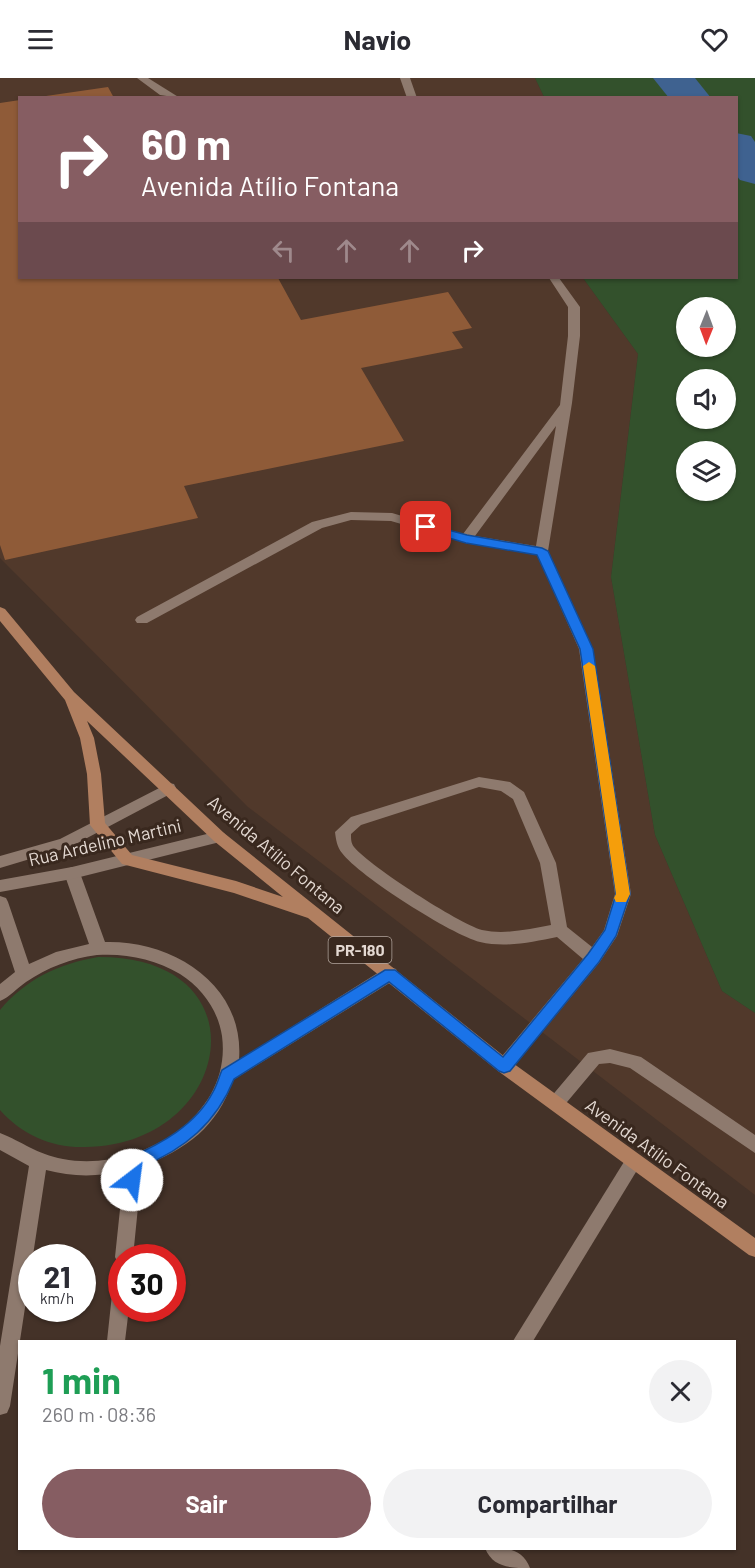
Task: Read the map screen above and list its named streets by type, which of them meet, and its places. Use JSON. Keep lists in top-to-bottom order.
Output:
{
  "streets": {
    "main road": ["Avenida Atílio Fontana", "PR-180"],
    "street": ["Rua Ardelino Martini"]
  },
  "crossings": [
    ["Rua Ardelino Martini", "Avenida Atílio Fontana"]
  ],
  "north": "bottom",
  "page": {
    "header": "Navio",
    "turn": ["60 m", "Avenida Atílio Fontana"],
    "speed": "21 km/h",
    "limit": "30",
    "heading": ["1 min", "260 m · 08:36"],
    "buttons": ["Sair", "Compartilhar"]
  }
}
